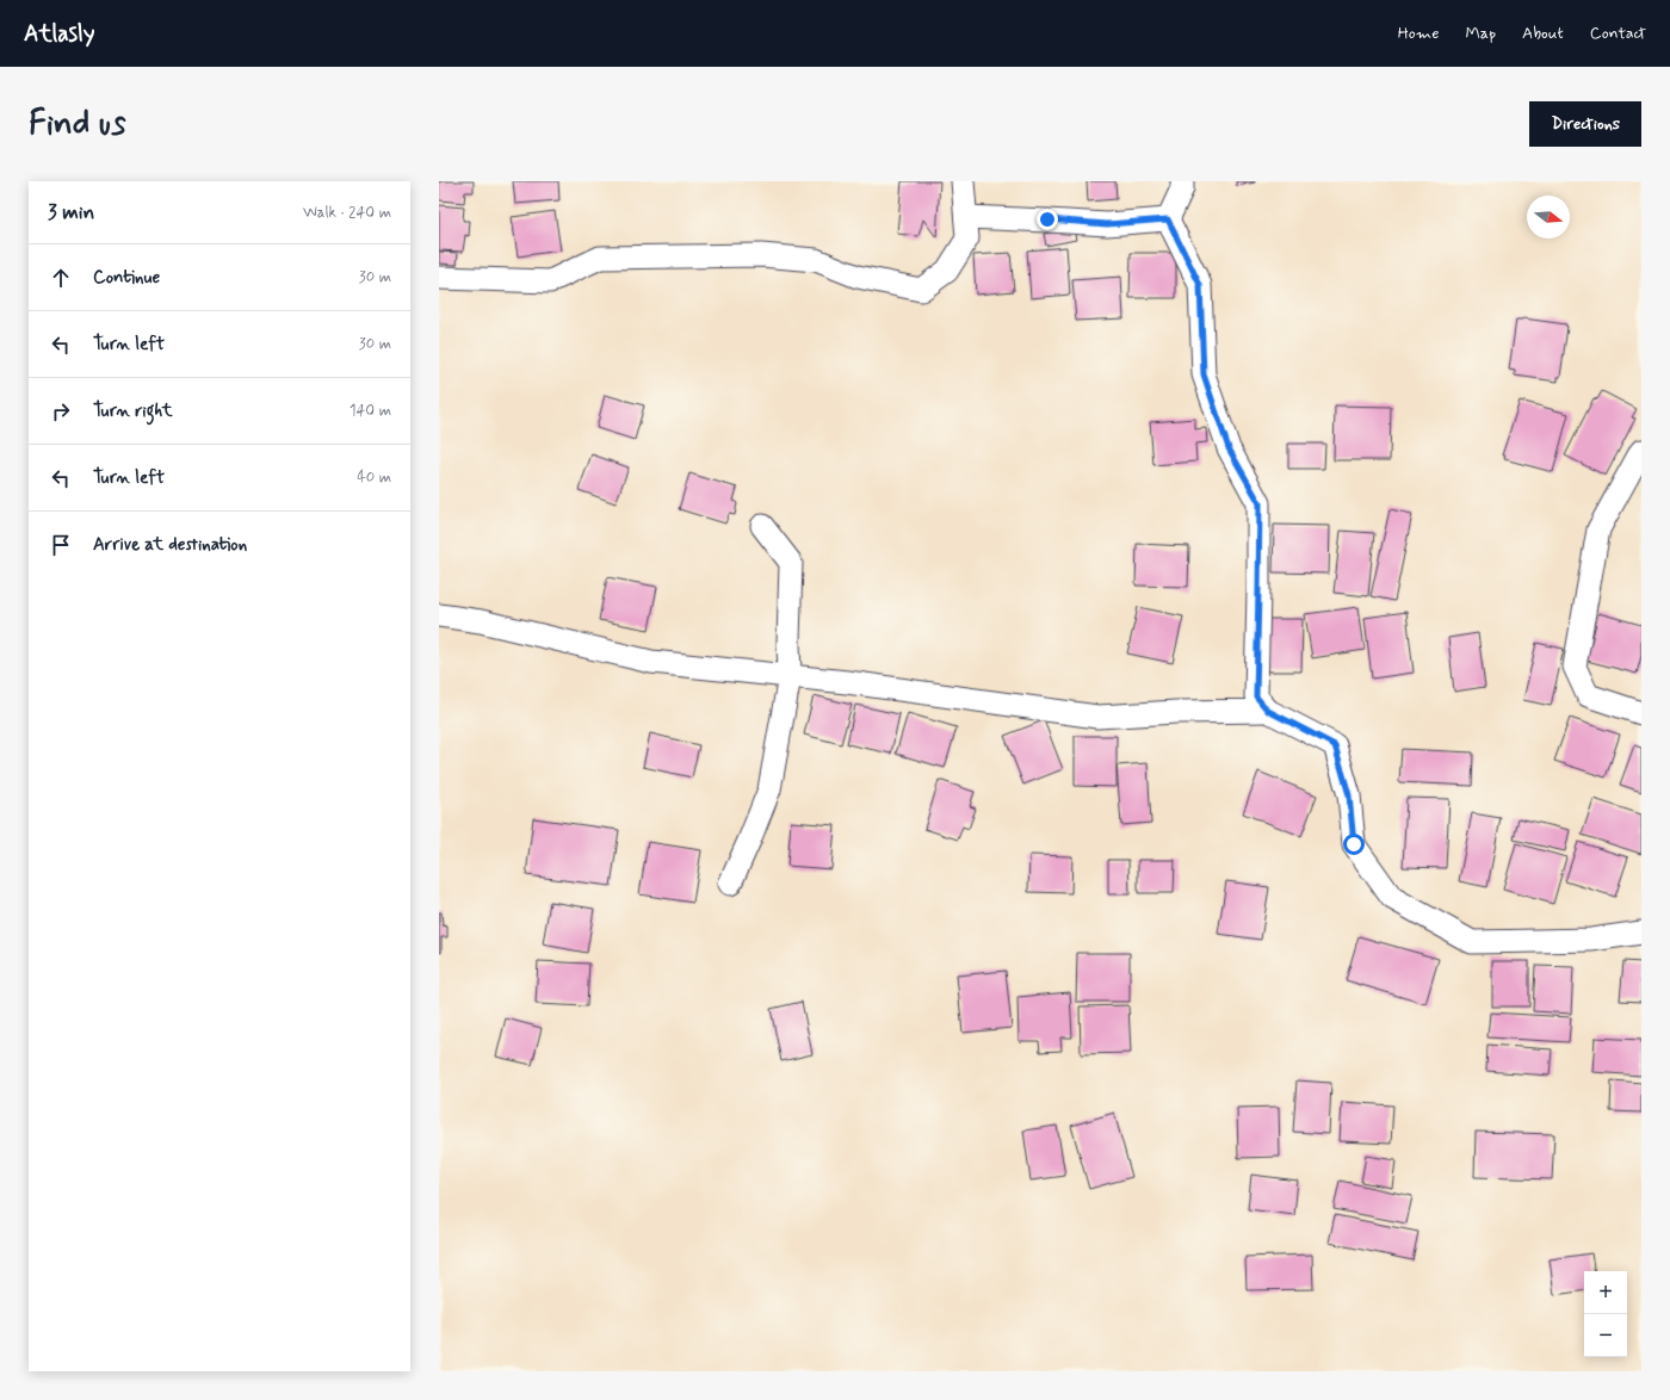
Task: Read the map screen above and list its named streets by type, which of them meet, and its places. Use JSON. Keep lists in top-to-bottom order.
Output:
{
  "north": "right",
  "page": {
    "header": "Atlasly",
    "nav": [
      "Home",
      "Map",
      "About",
      "Contact"
    ],
    "buttons": "Directions",
    "title": "Find us",
    "heading": ["3 min", "Walk · 240 m"],
    "list": [
      ["Continue", "30 m"],
      ["Turn left", "30 m"],
      ["Turn right", "140 m"],
      ["Turn left", "40 m"],
      "Arrive at destination"
    ],
    "map_buttons": ["+", "−"]
  }
}
